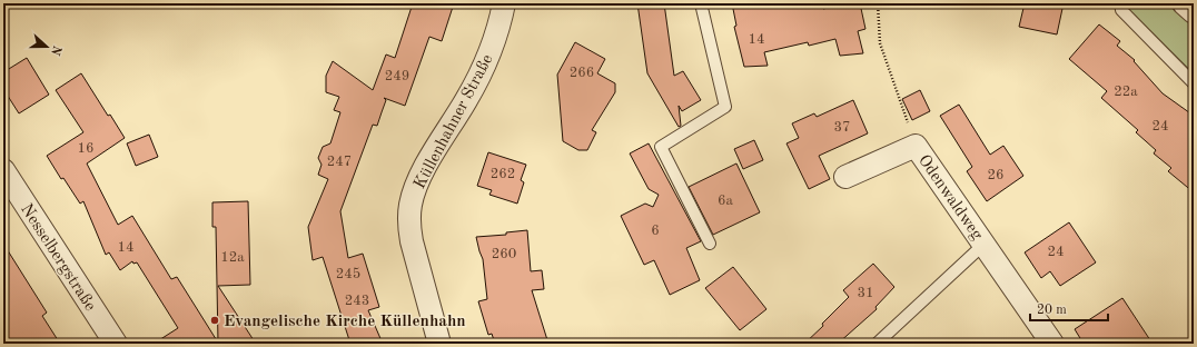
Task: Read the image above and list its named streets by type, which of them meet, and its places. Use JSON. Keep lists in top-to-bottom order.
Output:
{
  "streets": {
    "street": ["Küllenhahner Straße", "Odenwaldweg", "Nesselbergstraße"]
  },
  "places": ["Evangelische Kirche Küllenhahn"],
  "house_numbers": [
    "14",
    "266",
    "249",
    "22a",
    "24",
    "37",
    "16",
    "247",
    "262",
    "26",
    "6a",
    "6",
    "14",
    "24",
    "260",
    "12a",
    "245",
    "31",
    "243"
  ],
  "scale_bar": "20 m",
  "north": "right"
}
